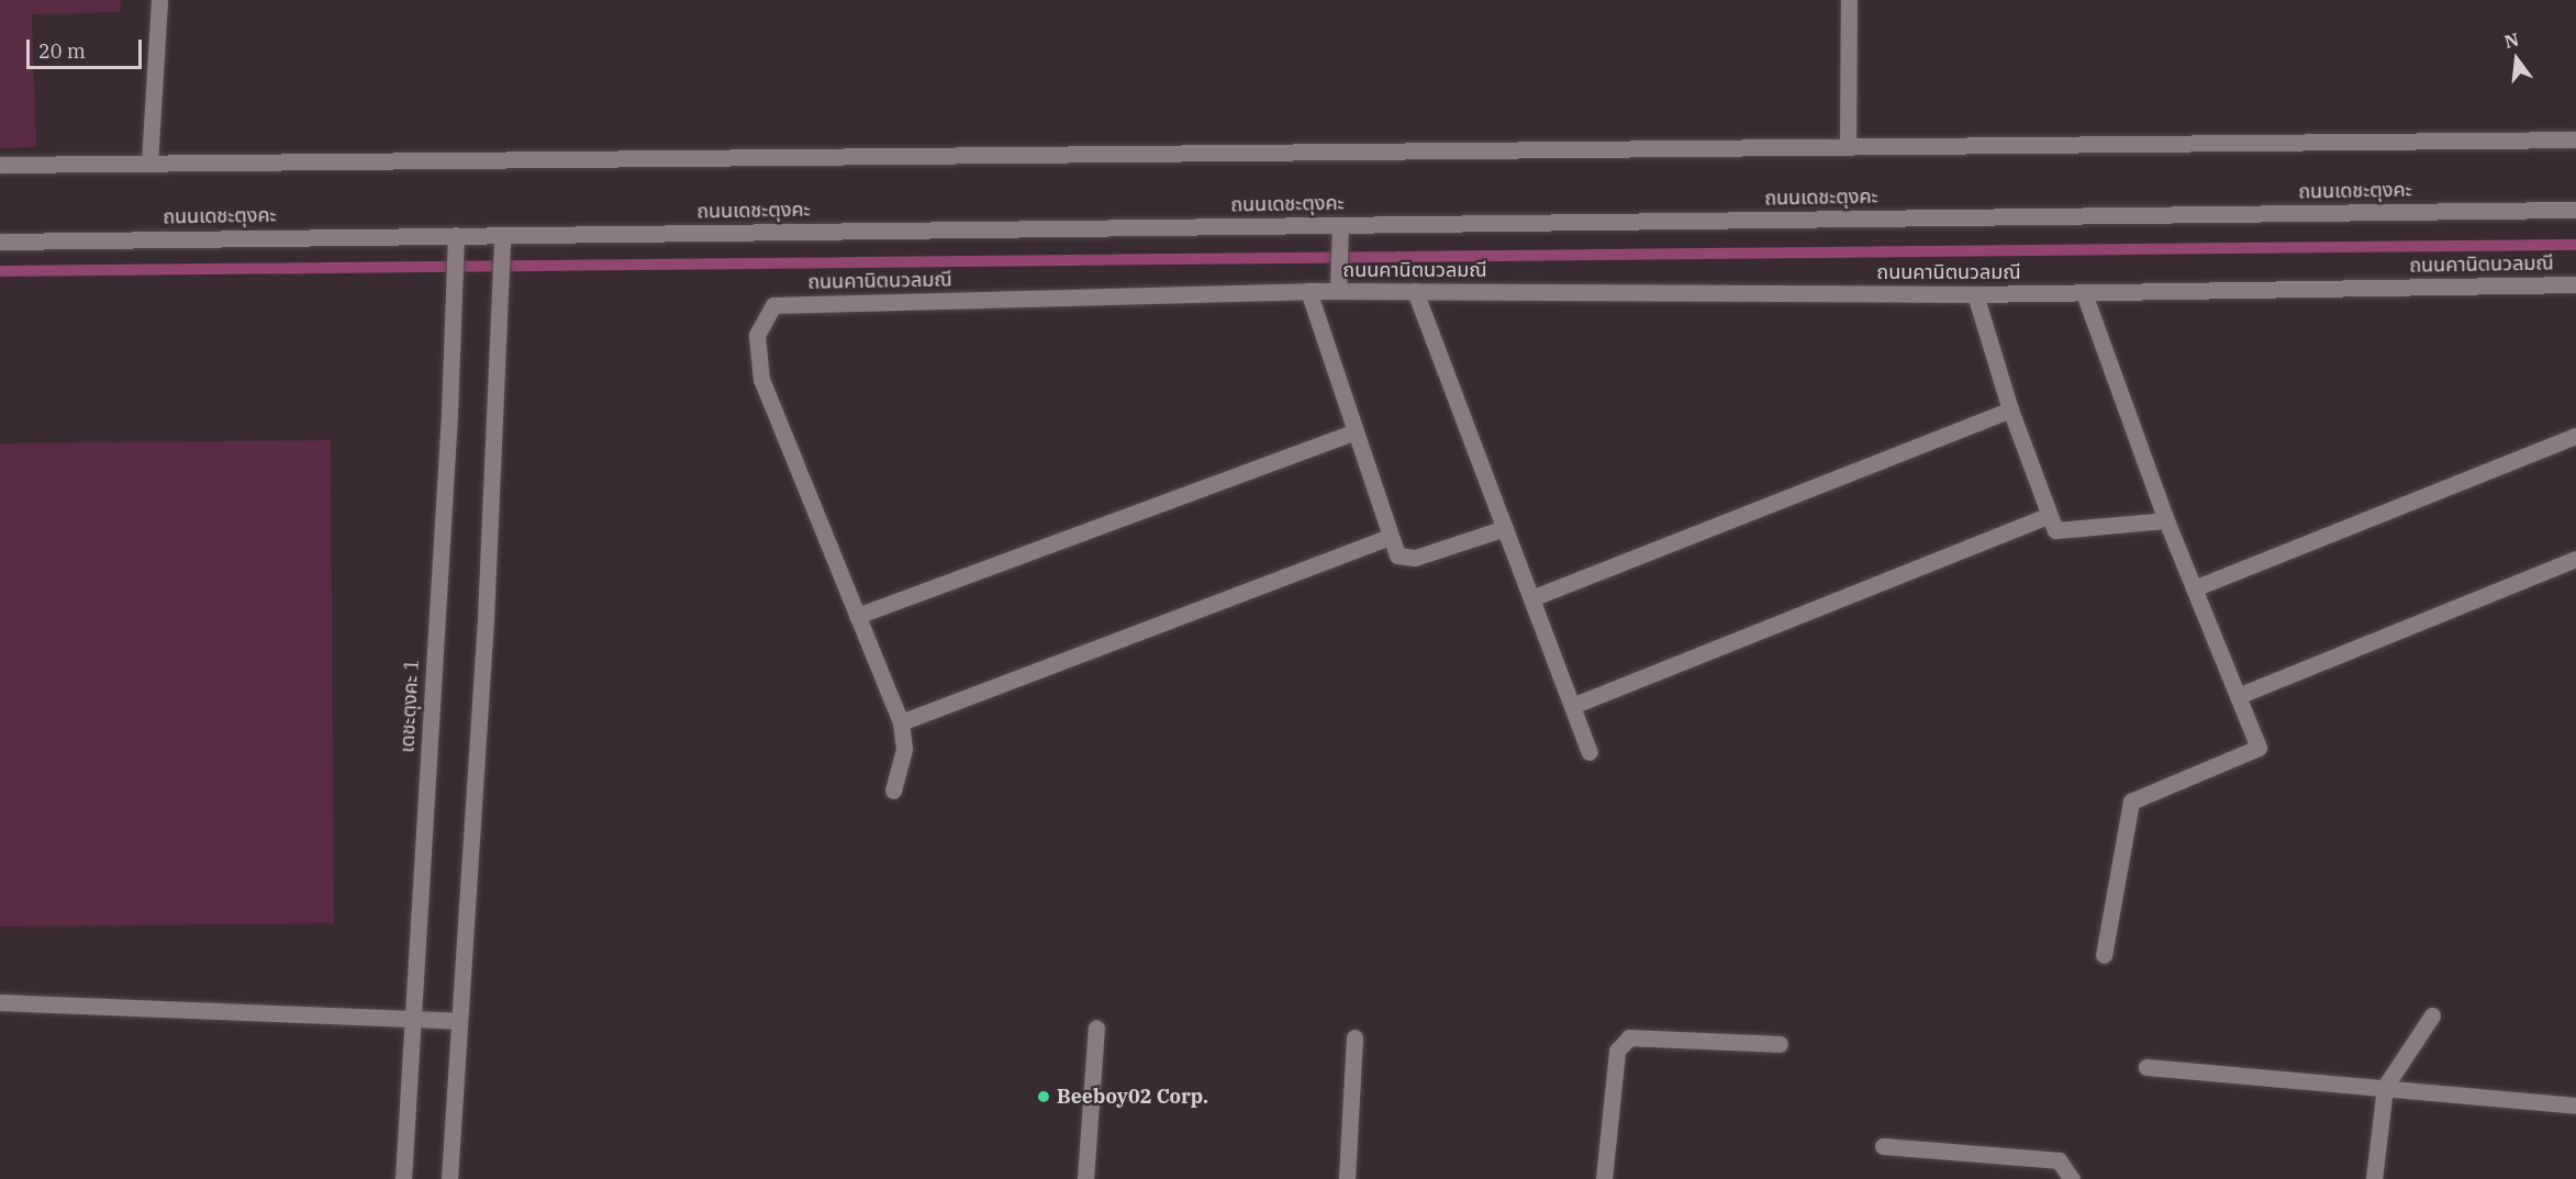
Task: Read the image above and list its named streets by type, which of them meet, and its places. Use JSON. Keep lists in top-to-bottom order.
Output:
{
  "streets": {
    "street": ["ถนนเดชะตุงคะ", "ถนนคานิตนวลมณี", "เดชะตุงคะ 1"]
  },
  "crossings": [
    ["ถนนเดชะตุงคะ", "เดชะตุงคะ 1"]
  ],
  "places": ["Beeboy02 Corp."],
  "scale_bar": "20 m",
  "north": "top"
}
